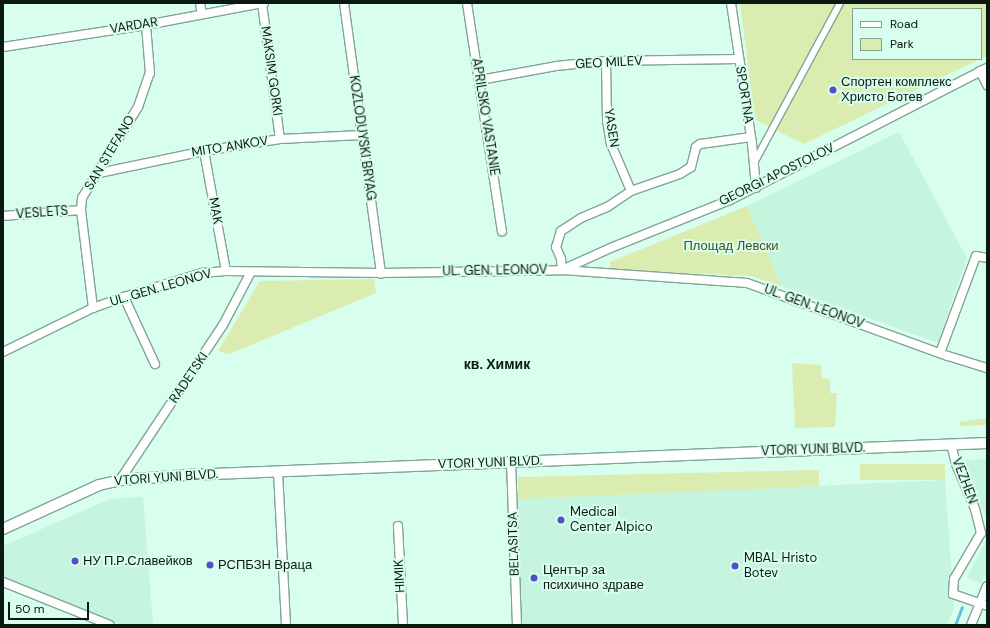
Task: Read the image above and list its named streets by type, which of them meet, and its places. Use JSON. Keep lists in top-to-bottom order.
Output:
{
  "streets": {
    "street": [
      "VARDAR",
      "GEO MILEV",
      "MAKSIM GORKI",
      "SPORTNA",
      "APRILSKO VASTANIE",
      "YASEN",
      "KOZLODUYSKI BRYAG",
      "MITO ANKOV",
      "SAN STEFANO",
      "GEORGI APOSTOLOV",
      "MAK",
      "VESLETS",
      "UL. GEN. LEONOV",
      "RADETSKI",
      "VTORI YUNI BLVD.",
      "VEZHEN",
      "BELASITSA",
      "HIMIK"
    ]
  },
  "crossings": [
    ["VARDAR", "MAKSIM GORKI"],
    ["VARDAR", "SAN STEFANO"],
    ["GEO MILEV", "SPORTNA"],
    ["GEO MILEV", "APRILSKO VASTANIE"],
    ["GEO MILEV", "YASEN"],
    ["MAKSIM GORKI", "MITO ANKOV"],
    ["SPORTNA", "GEORGI APOSTOLOV"],
    ["KOZLODUYSKI BRYAG", "MITO ANKOV"],
    ["KOZLODUYSKI BRYAG", "UL. GEN. LEONOV"],
    ["MITO ANKOV", "SAN STEFANO"],
    ["MITO ANKOV", "MAK"],
    ["SAN STEFANO", "VESLETS"],
    ["SAN STEFANO", "UL. GEN. LEONOV"],
    ["GEORGI APOSTOLOV", "UL. GEN. LEONOV"],
    ["MAK", "UL. GEN. LEONOV"],
    ["UL. GEN. LEONOV", "RADETSKI"],
    ["RADETSKI", "VTORI YUNI BLVD."],
    ["VTORI YUNI BLVD.", "VEZHEN"],
    ["VTORI YUNI BLVD.", "BELASITSA"]
  ],
  "districts": ["кв. Химик"],
  "parks": ["Площад Левски"],
  "places": [
    "Спортен комплекс Христо Ботев",
    "Medical Center Alpico",
    "НУ П.Р.Славейков",
    "РСПБЗН Враца",
    "MBAL Hristo Botev",
    "Център за психично здраве"
  ],
  "legend": ["Road", "Park"],
  "scale_bar": "50 m"
}
